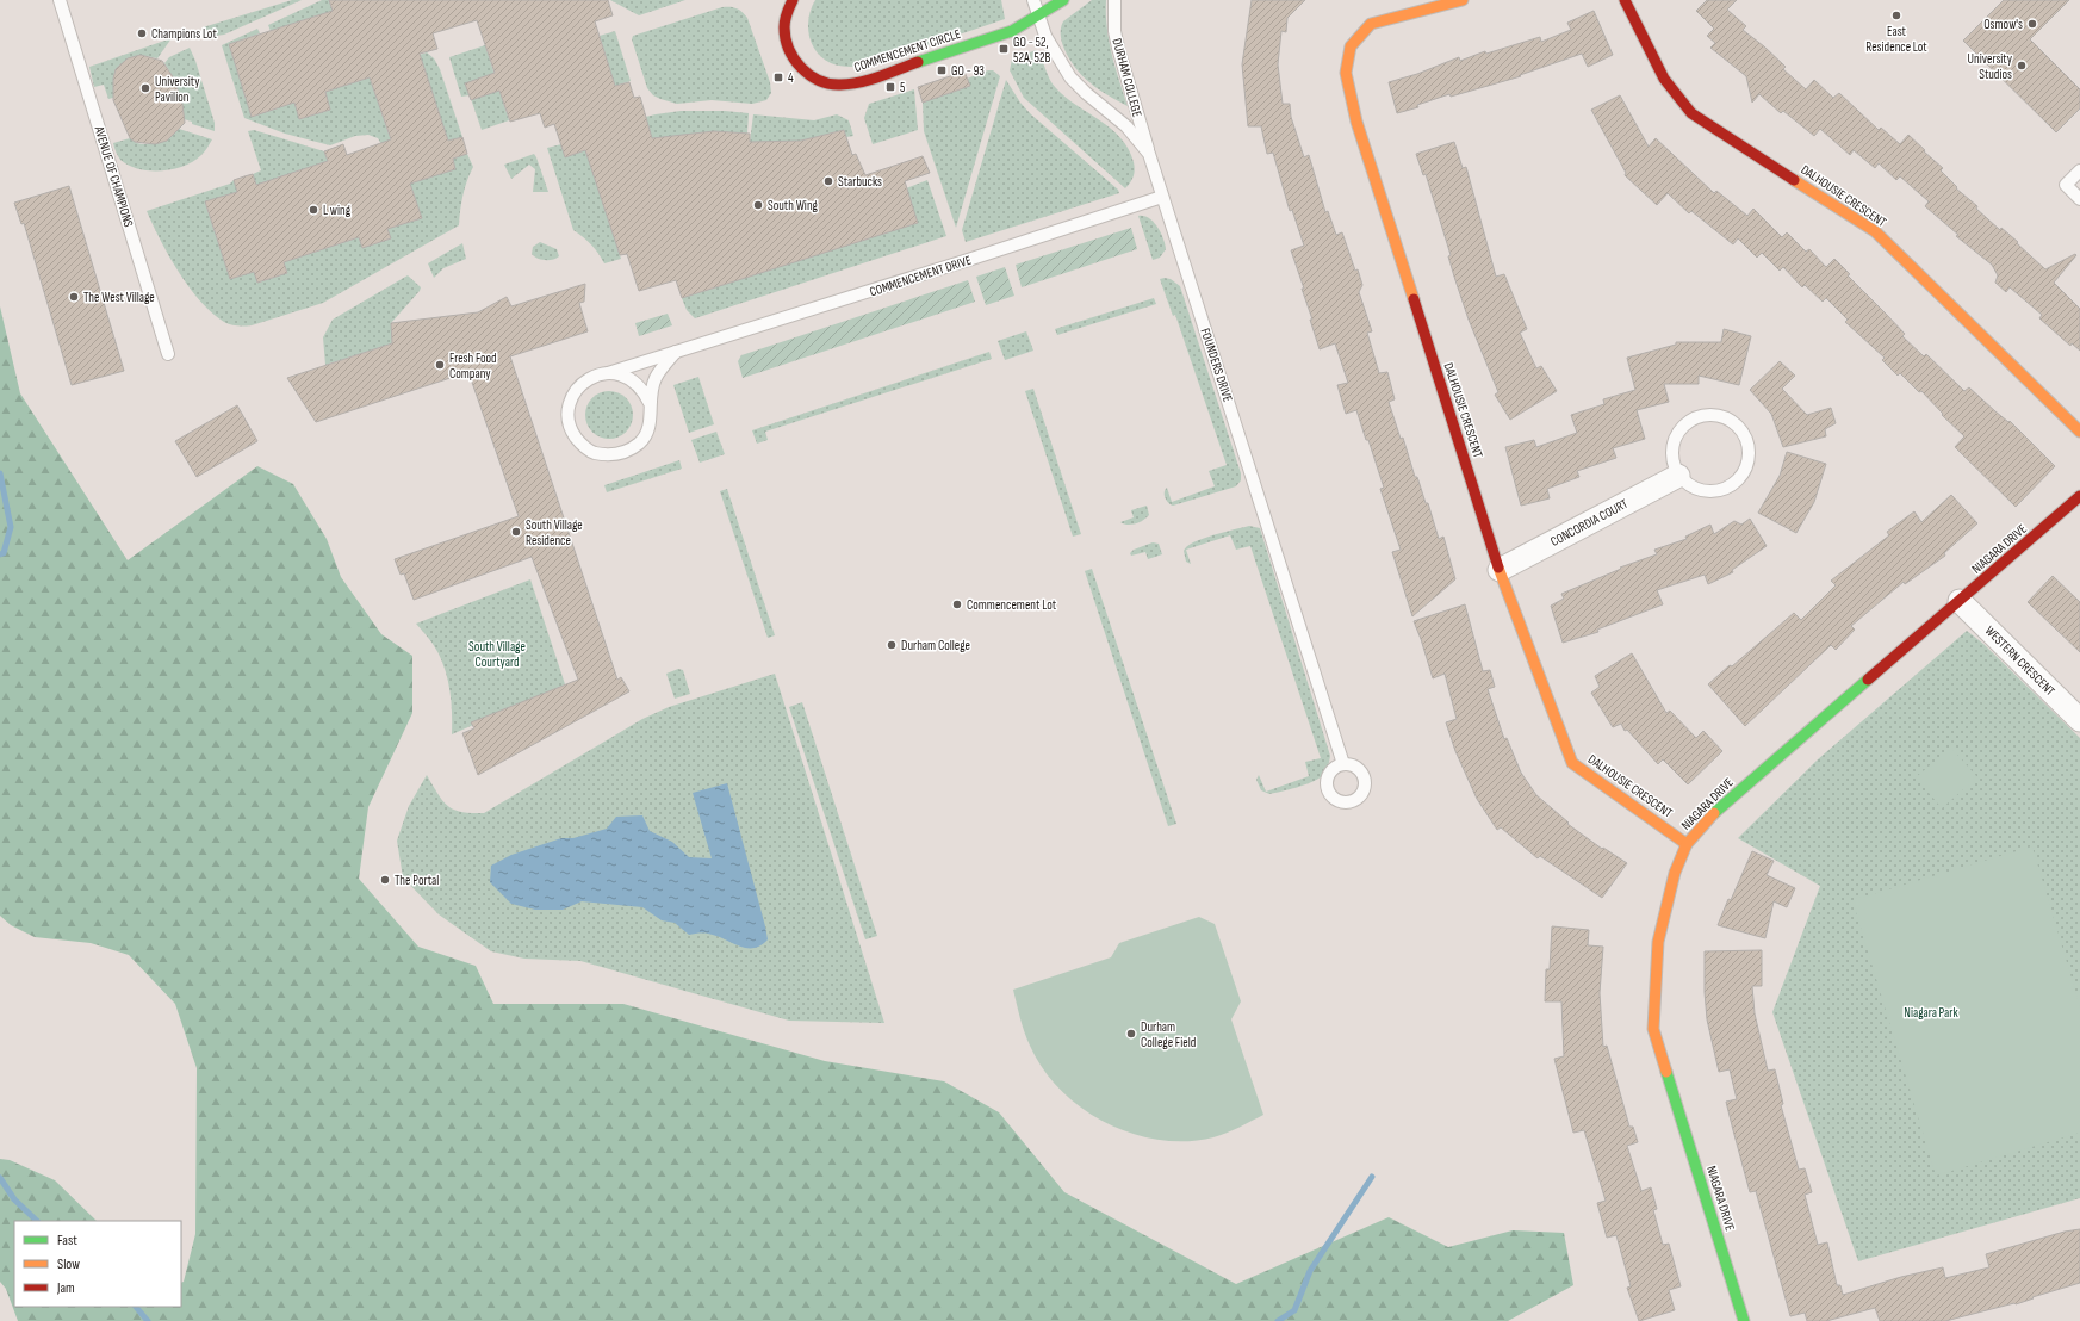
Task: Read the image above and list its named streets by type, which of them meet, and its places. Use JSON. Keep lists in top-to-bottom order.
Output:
{
  "streets": {
    "street": [
      "COMMENCEMENT CIRCLE",
      "DALHOUSIE CRESCENT",
      "CONCORDIA COURT",
      "NIAGARA DRIVE",
      "WESTERN CRESCENT"
    ],
    "lane": [
      "DURHAM COLLEGE",
      "AVENUE OF CHAMPIONS",
      "COMMENCEMENT DRIVE",
      "FOUNDERS DRIVE"
    ]
  },
  "crossings": [
    ["COMMENCEMENT CIRCLE", "FOUNDERS DRIVE"],
    ["DURHAM COLLEGE", "FOUNDERS DRIVE"],
    ["DALHOUSIE CRESCENT", "CONCORDIA COURT"],
    ["DALHOUSIE CRESCENT", "NIAGARA DRIVE"],
    ["COMMENCEMENT DRIVE", "FOUNDERS DRIVE"],
    ["NIAGARA DRIVE", "WESTERN CRESCENT"]
  ],
  "parks": ["South Village Courtyard", "Niagara Park"],
  "places": {
    "other": [
      "East Residence Lot",
      "Osmow's",
      "Champions Lot",
      "University Studios",
      "University Pavilion",
      "Starbucks",
      "South Wing",
      "L wing",
      "The West Village",
      "Fresh Food Company",
      "South Village Residence",
      "Commencement Lot",
      "Durham College",
      "The Portal",
      "Durham College Field"
    ],
    "transit": [
      "GO - 52, 52A, 52B",
      "GO - 93",
      "4",
      "5"
    ]
  },
  "legend": ["Fast", "Slow", "Jam"]
}
